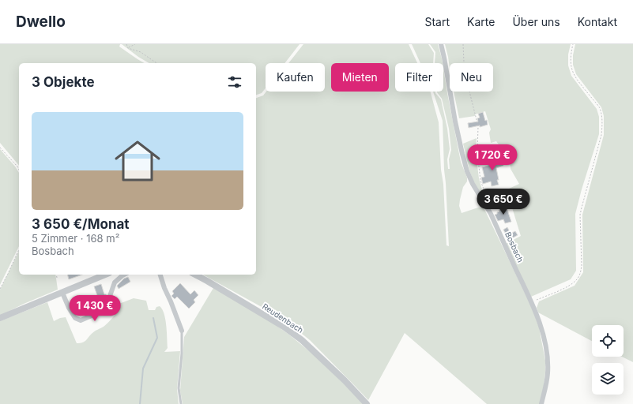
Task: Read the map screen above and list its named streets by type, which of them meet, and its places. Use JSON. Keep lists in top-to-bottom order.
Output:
{
  "streets": {
    "street": ["Bosbach", "Reudenbach"]
  },
  "page": {
    "header": "Dwello",
    "nav": [
      "Start",
      "Karte",
      "Über uns",
      "Kontakt"
    ],
    "chip": [
      "Kaufen",
      "Mieten",
      "Filter",
      "Neu"
    ],
    "heading": "3 Objekte",
    "list": [
      {
        "name": "3 650 €/Monat",
        "note": "5 Zimmer · 168 m² · Bosbach"
      }
    ],
    "price": ["1 720 €", "3 650 €", "1 430 €"]
  }
}
